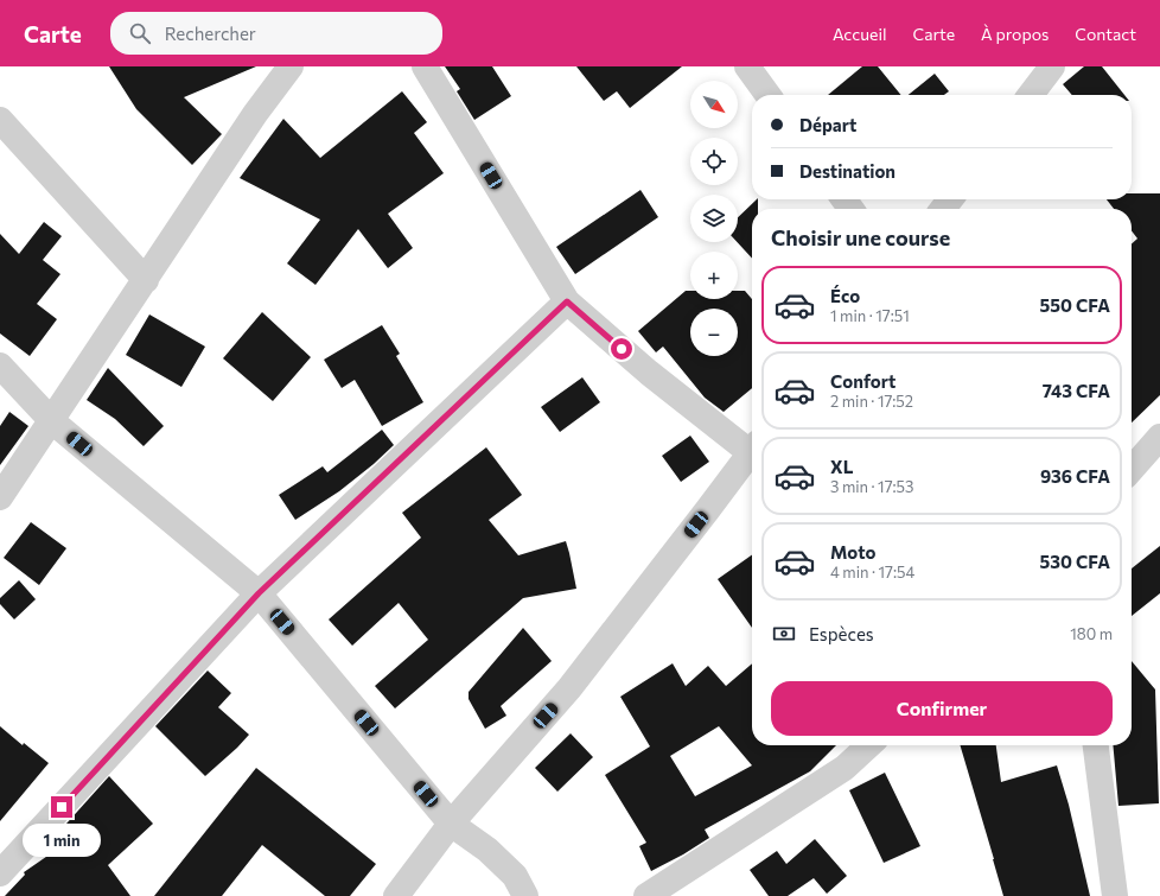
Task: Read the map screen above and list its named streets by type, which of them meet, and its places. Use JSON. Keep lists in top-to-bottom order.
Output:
{
  "north": "bottom right",
  "page": {
    "header": "Carte",
    "search": "Rechercher",
    "nav": [
      "Accueil",
      "Carte",
      "À propos",
      "Contact"
    ],
    "map_buttons": ["+", "−"],
    "banner": ["Départ", "Destination"],
    "heading": "Choisir une course",
    "list": [
      {
        "name": "Éco",
        "note": "1 min · 17:51",
        "value": "550 CFA"
      },
      {
        "name": "Confort",
        "note": "2 min · 17:52",
        "value": "743 CFA"
      },
      {
        "name": "XL",
        "note": "3 min · 17:53",
        "value": "936 CFA"
      },
      {
        "name": "Moto",
        "note": "4 min · 17:54",
        "value": "530 CFA"
      }
    ],
    "pay": ["Espèces", "180 m"],
    "buttons": "Confirmer",
    "bubble": "1 min"
  }
}
